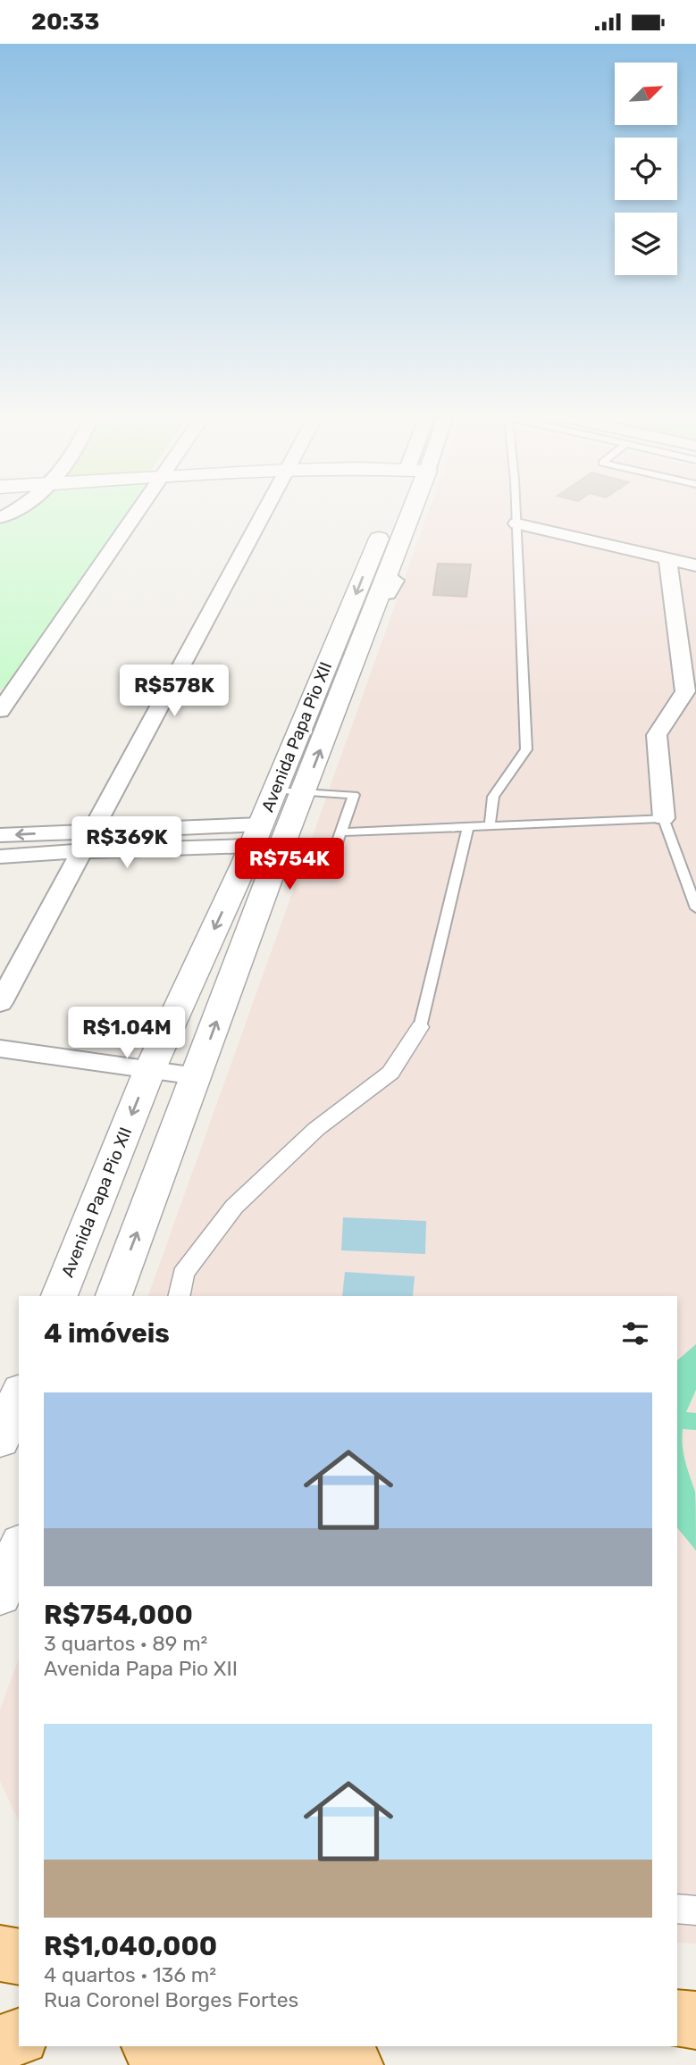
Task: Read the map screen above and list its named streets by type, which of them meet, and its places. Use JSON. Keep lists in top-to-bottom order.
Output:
{
  "streets": {
    "street": ["Avenida Papa Pio XII"]
  },
  "north": "top right",
  "page": {
    "status": "20:33",
    "price": [
      "R$578K",
      "R$369K",
      "R$754K",
      "R$1.04M"
    ],
    "heading": "4 imóveis",
    "list": [
      {
        "name": "R$754,000",
        "note": "3 quartos · 89 m² · Avenida Papa Pio XII"
      },
      {
        "name": "R$1,040,000",
        "note": "4 quartos · 136 m² · Rua Coronel Borges Fortes"
      }
    ]
  }
}
